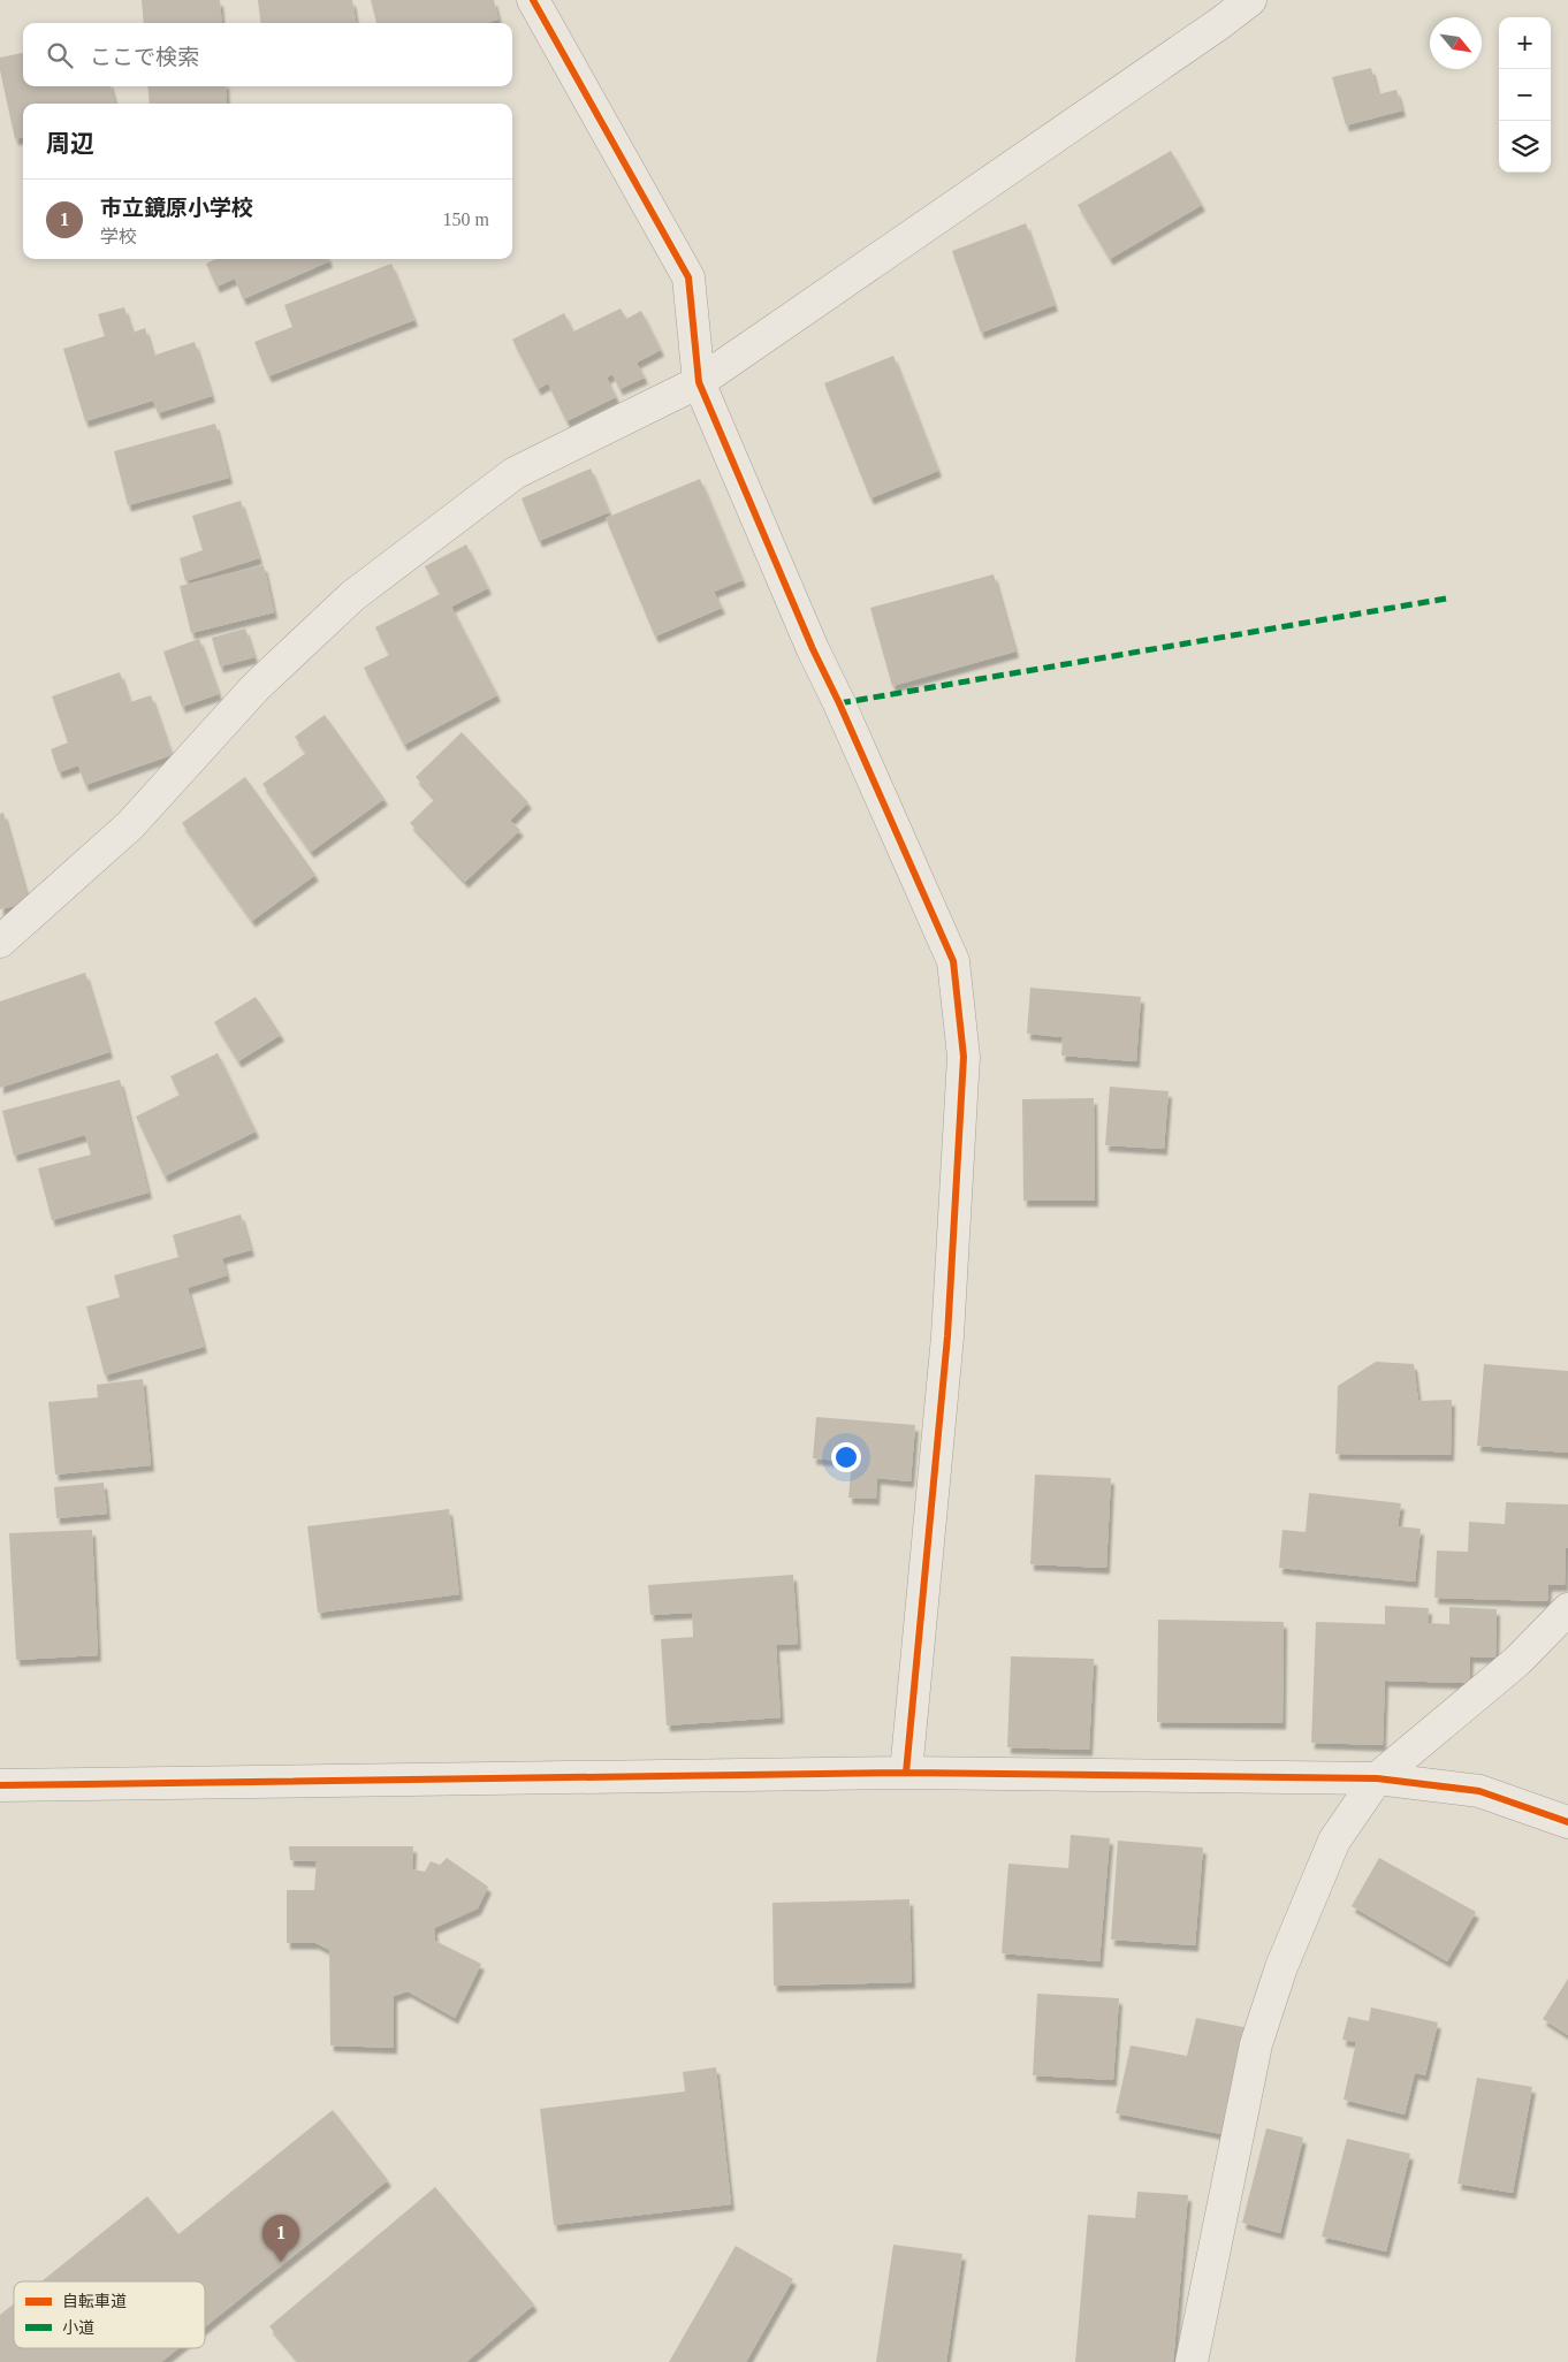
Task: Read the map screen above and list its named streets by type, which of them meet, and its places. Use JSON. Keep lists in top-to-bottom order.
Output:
{
  "legend": ["自転車道", "小道"],
  "north": "bottom right",
  "page": {
    "map_buttons": ["+", "−"],
    "search": "ここで検索",
    "heading": "周辺",
    "list": [
      {
        "mark": "1",
        "name": "市立鏡原小学校",
        "note": "学校",
        "value": "150 m"
      }
    ],
    "pins": "1"
  }
}
